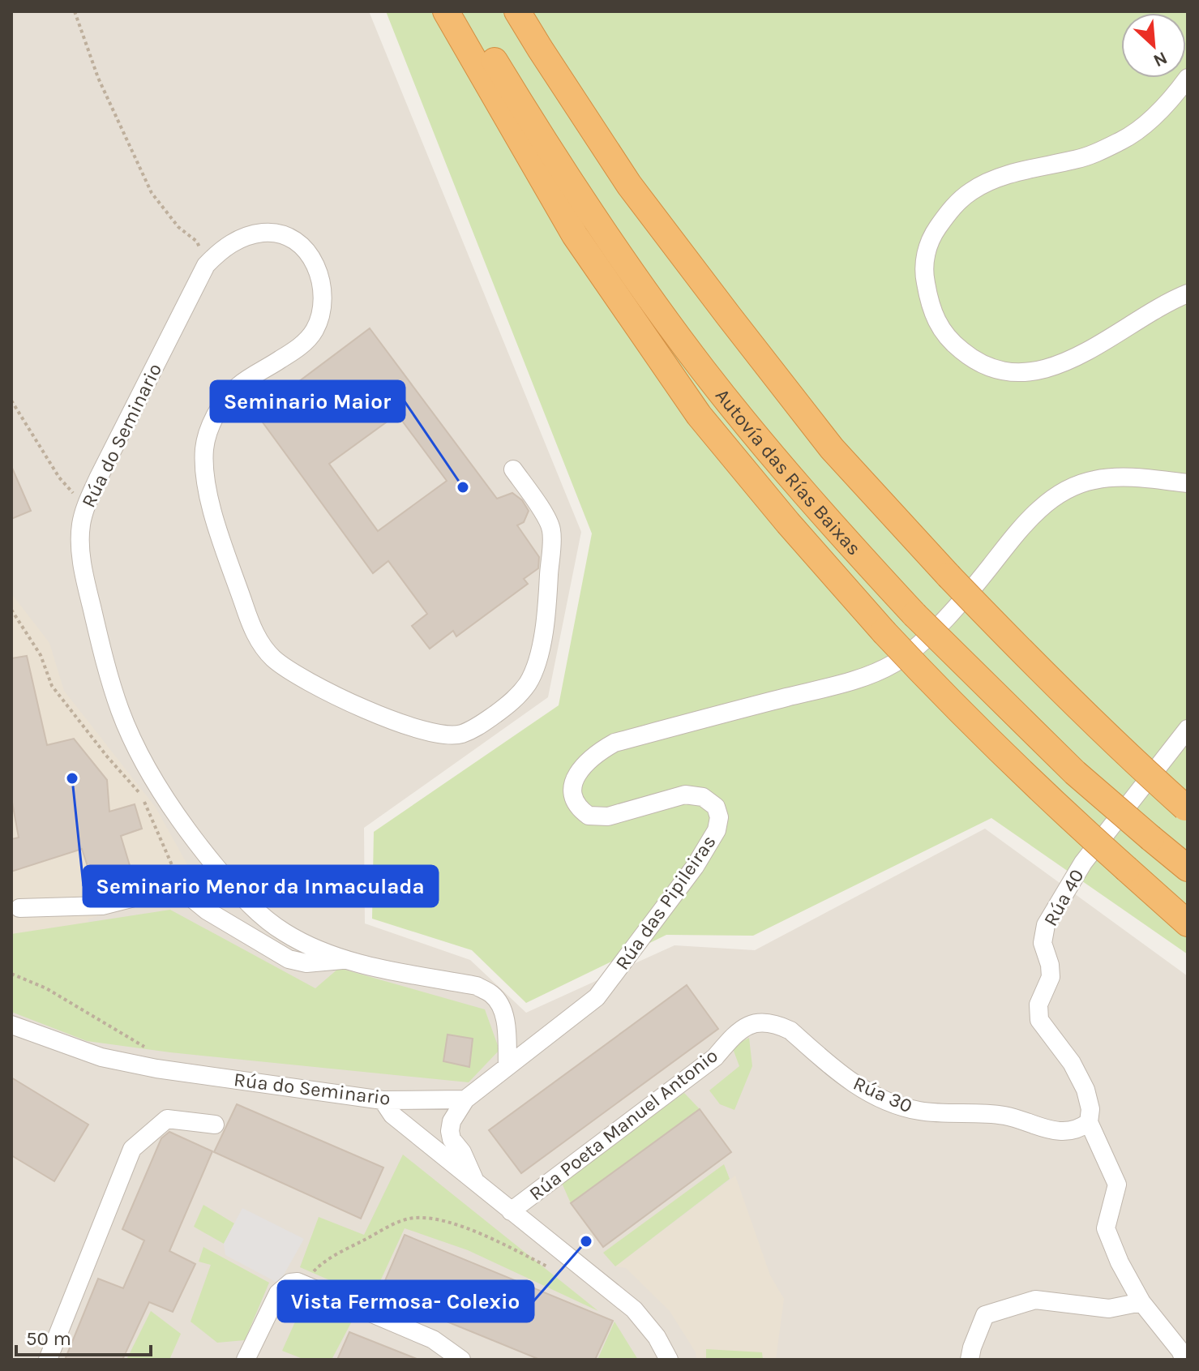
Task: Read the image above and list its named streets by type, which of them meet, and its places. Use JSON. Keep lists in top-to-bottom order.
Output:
{
  "streets": {
    "highway": ["Autovía das Rías Baixas"],
    "street": [
      "Rúa do Seminario",
      "Rúa 40",
      "Rúa das Pipileiras",
      "Rúa 30",
      "Rúa Poeta Manuel Antonio"
    ]
  },
  "crossings": [
    ["Rúa do Seminario", "Rúa das Pipileiras"],
    ["Rúa 40", "Rúa 30"],
    ["Rúa 30", "Rúa Poeta Manuel Antonio"]
  ],
  "places": ["Seminario Maior", "Seminario Menor da Inmaculada", "Vista Fermosa- Colexio"],
  "scale_bar": "50 m",
  "north": "bottom right"
}
